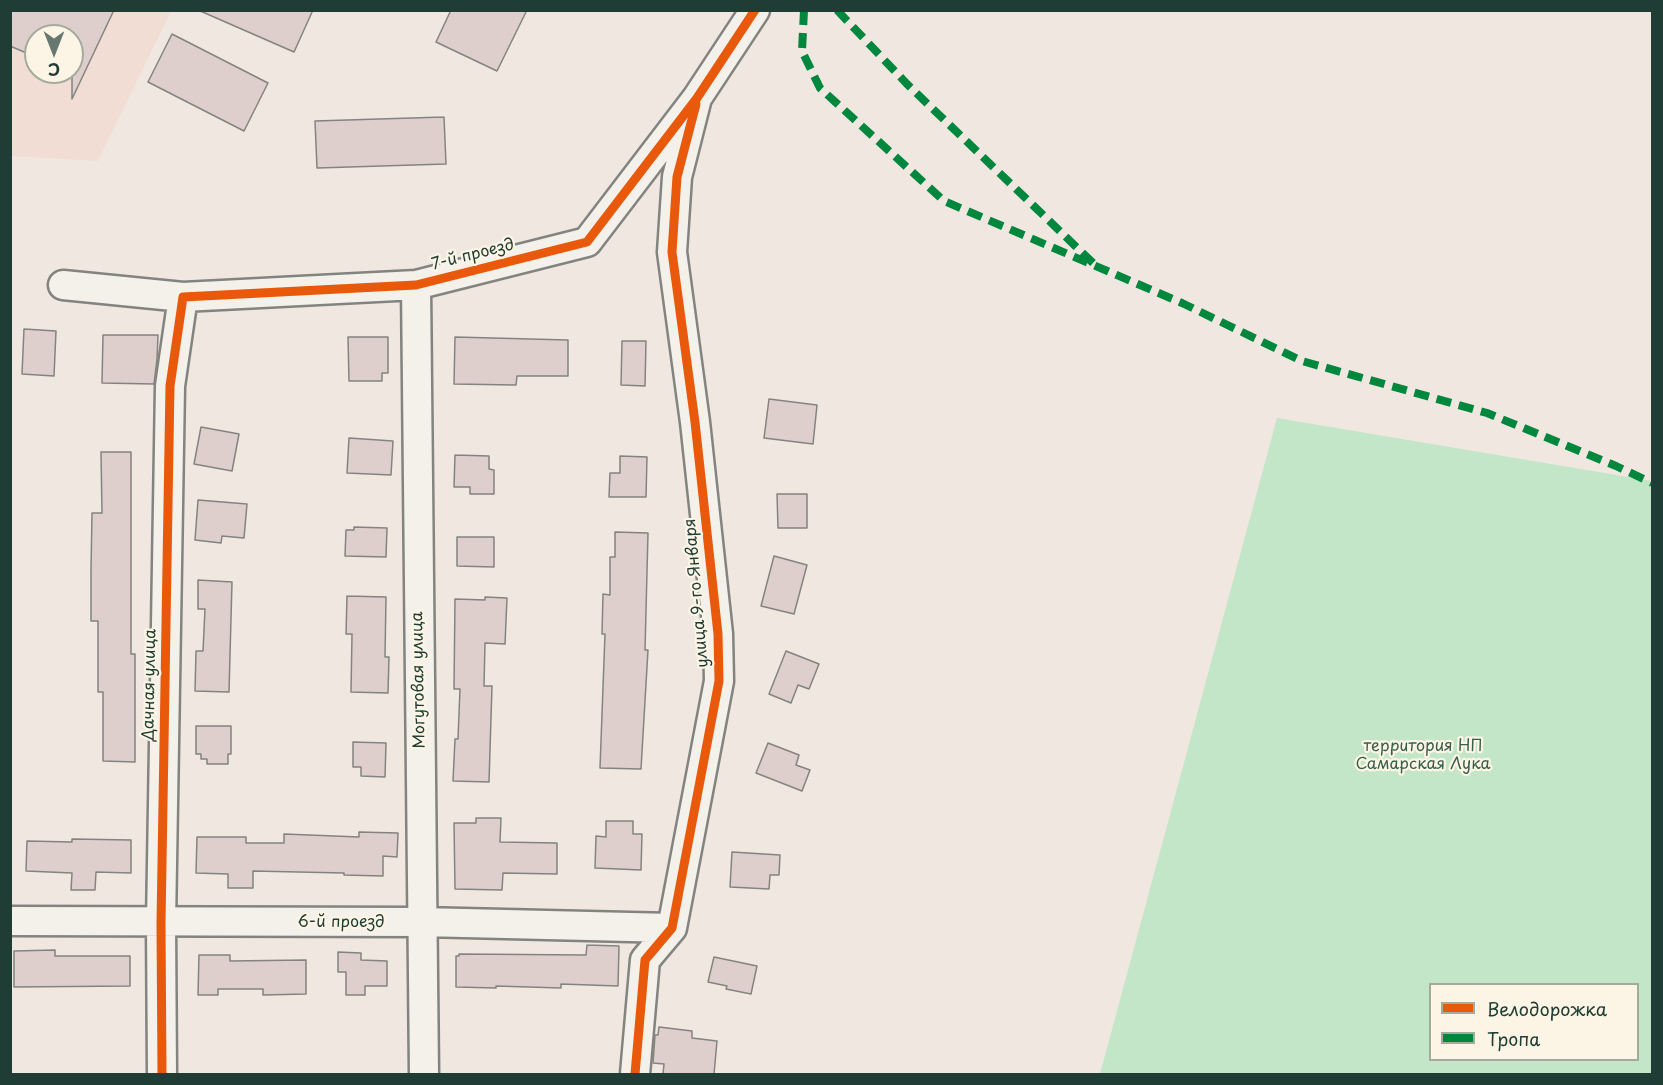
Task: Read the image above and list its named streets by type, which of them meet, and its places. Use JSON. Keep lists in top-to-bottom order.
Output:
{
  "streets": {
    "street": [
      "7-й проезд",
      "улица 9-го Января",
      "Могутовая улица",
      "Дачная улица",
      "6-й проезд"
    ]
  },
  "crossings": [
    ["7-й проезд", "улица 9-го Января"],
    ["7-й проезд", "Могутовая улица"],
    ["7-й проезд", "Дачная улица"],
    ["улица 9-го Января", "6-й проезд"],
    ["Могутовая улица", "6-й проезд"],
    ["Дачная улица", "6-й проезд"]
  ],
  "parks": ["территория НП Самарская Лука"],
  "legend": ["Велодорожка", "Тропа"],
  "north": "bottom"
}
